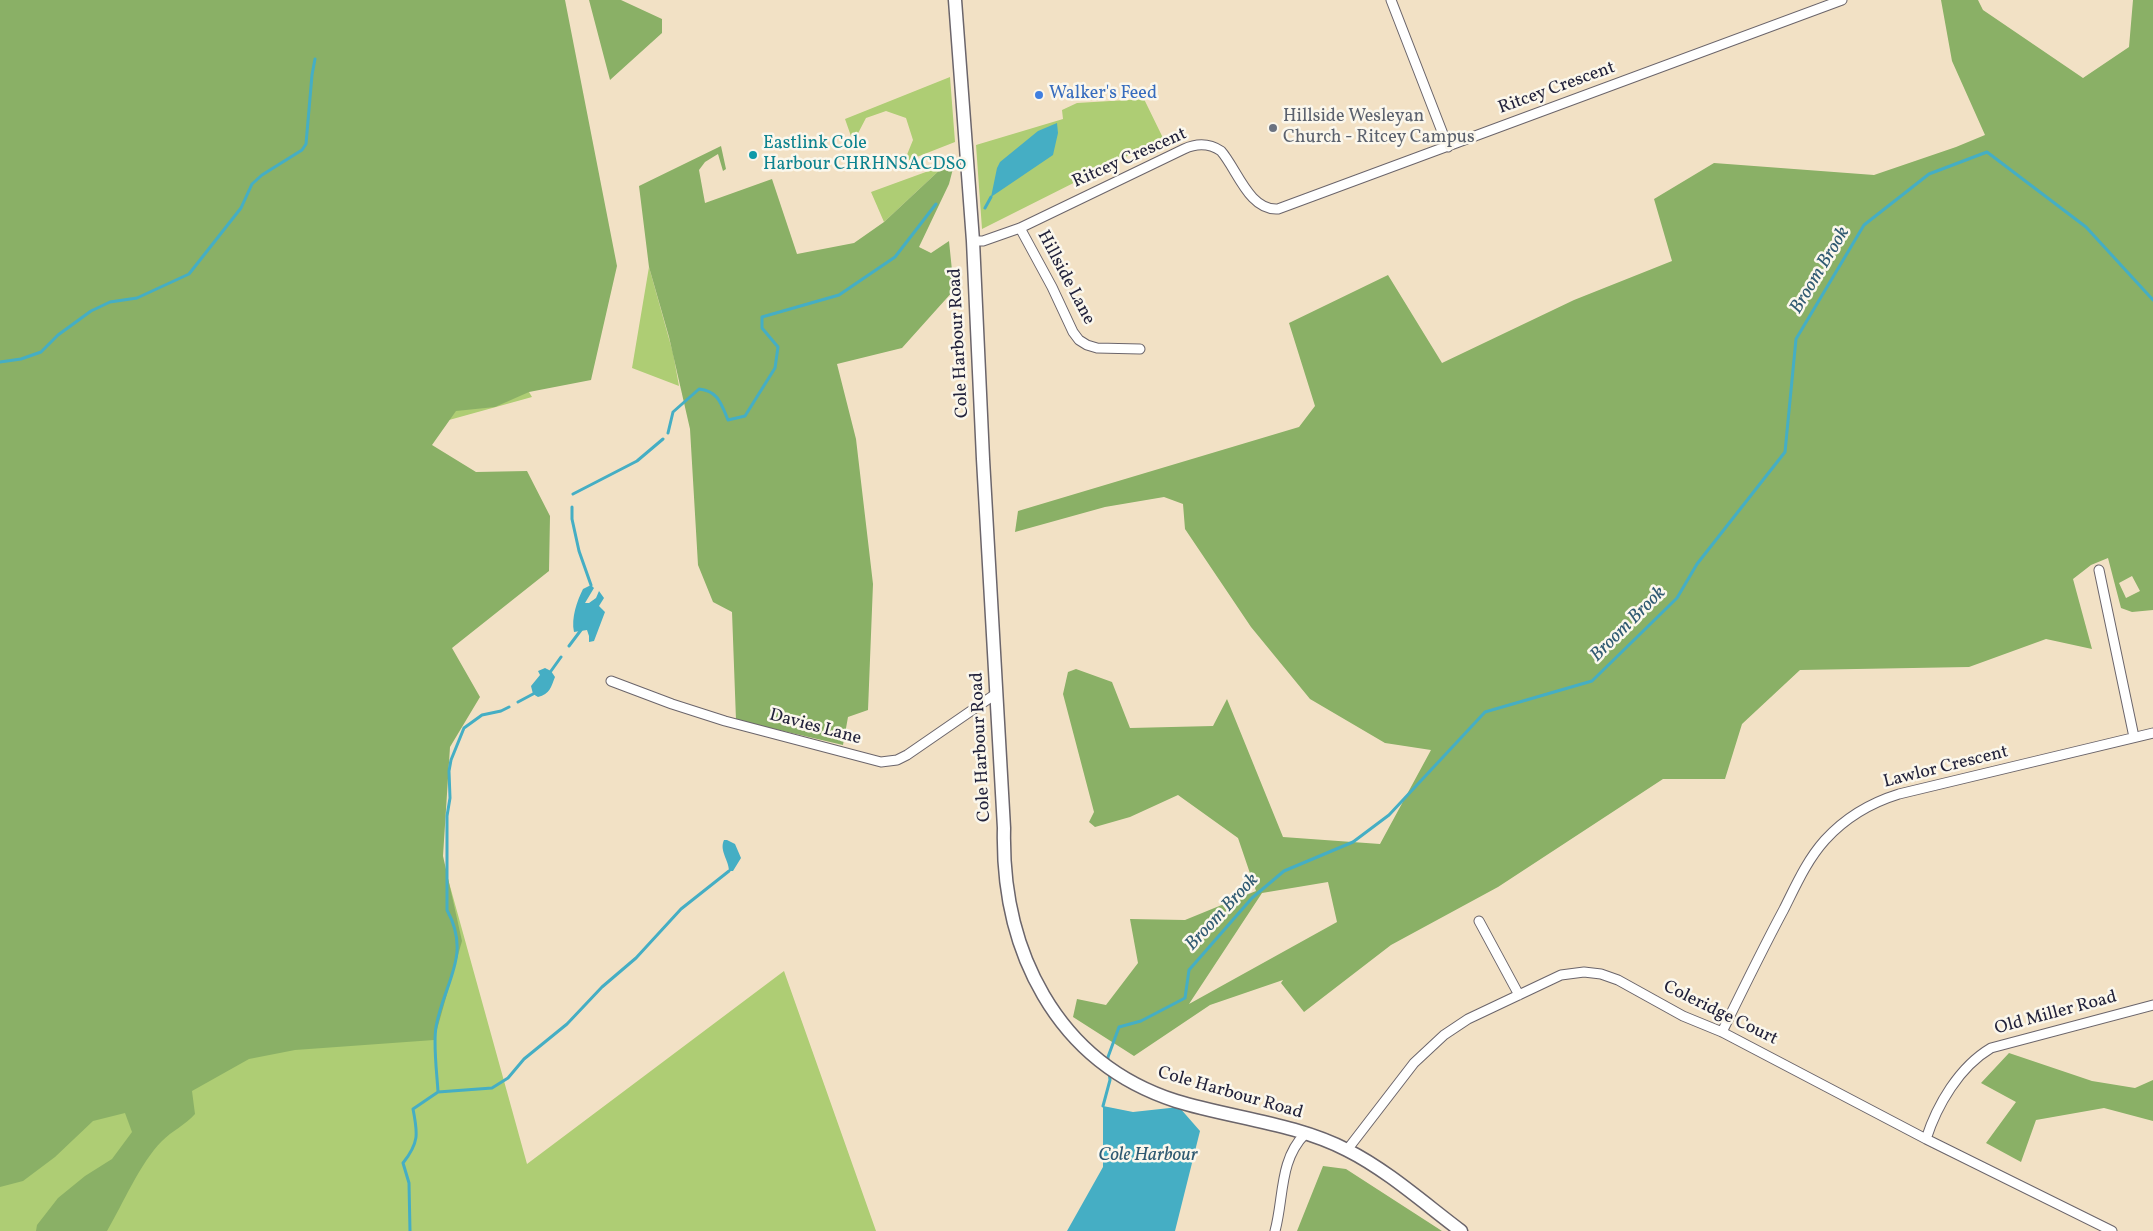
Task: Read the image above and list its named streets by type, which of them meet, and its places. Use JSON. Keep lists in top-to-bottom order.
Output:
{
  "streets": {
    "main road": ["Cole Harbour Road"],
    "street": [
      "Ritcey Crescent",
      "Hillside Lane",
      "Davies Lane",
      "Lawlor Crescent",
      "Coleridge Court",
      "Old Miller Road"
    ]
  },
  "crossings": [
    ["Ritcey Crescent", "Hillside Lane"],
    ["Ritcey Crescent", "Cole Harbour Road"],
    ["Cole Harbour Road", "Davies Lane"],
    ["Cole Harbour Road", "Coleridge Court"],
    ["Lawlor Crescent", "Coleridge Court"],
    ["Coleridge Court", "Old Miller Road"]
  ],
  "water": ["Broom Brook", "Cole Harbour"],
  "places": ["Walker's Feed", "Hillside Wesleyan Church - Ritcey Campus", "Eastlink Cole Harbour CHRHNSACDS0"]
}
